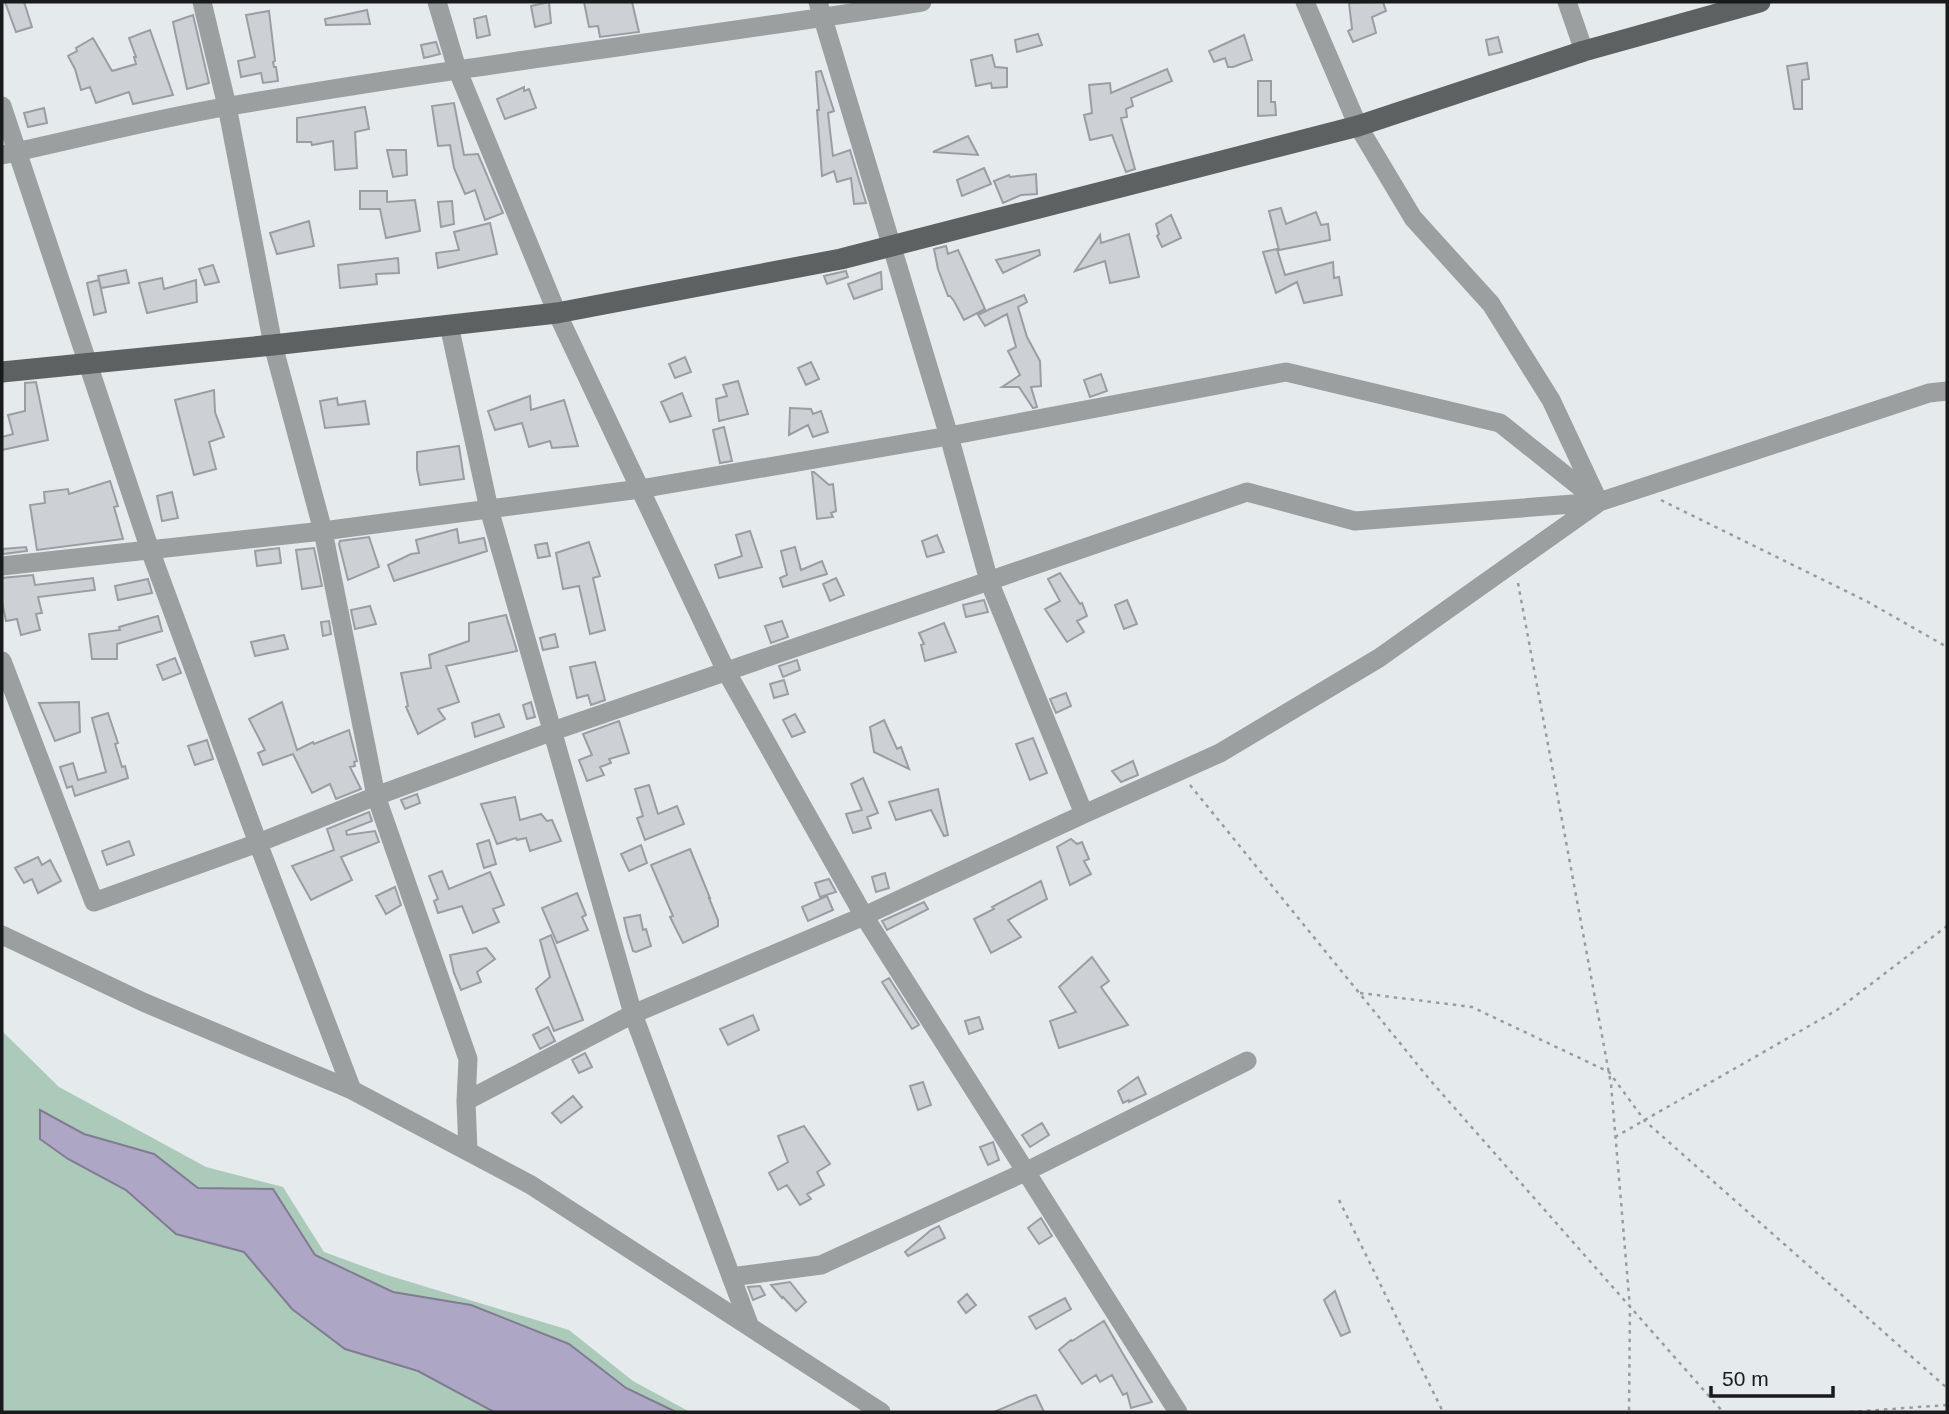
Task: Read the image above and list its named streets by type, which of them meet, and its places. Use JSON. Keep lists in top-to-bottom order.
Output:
{
  "scale_bar": "50 m"
}
